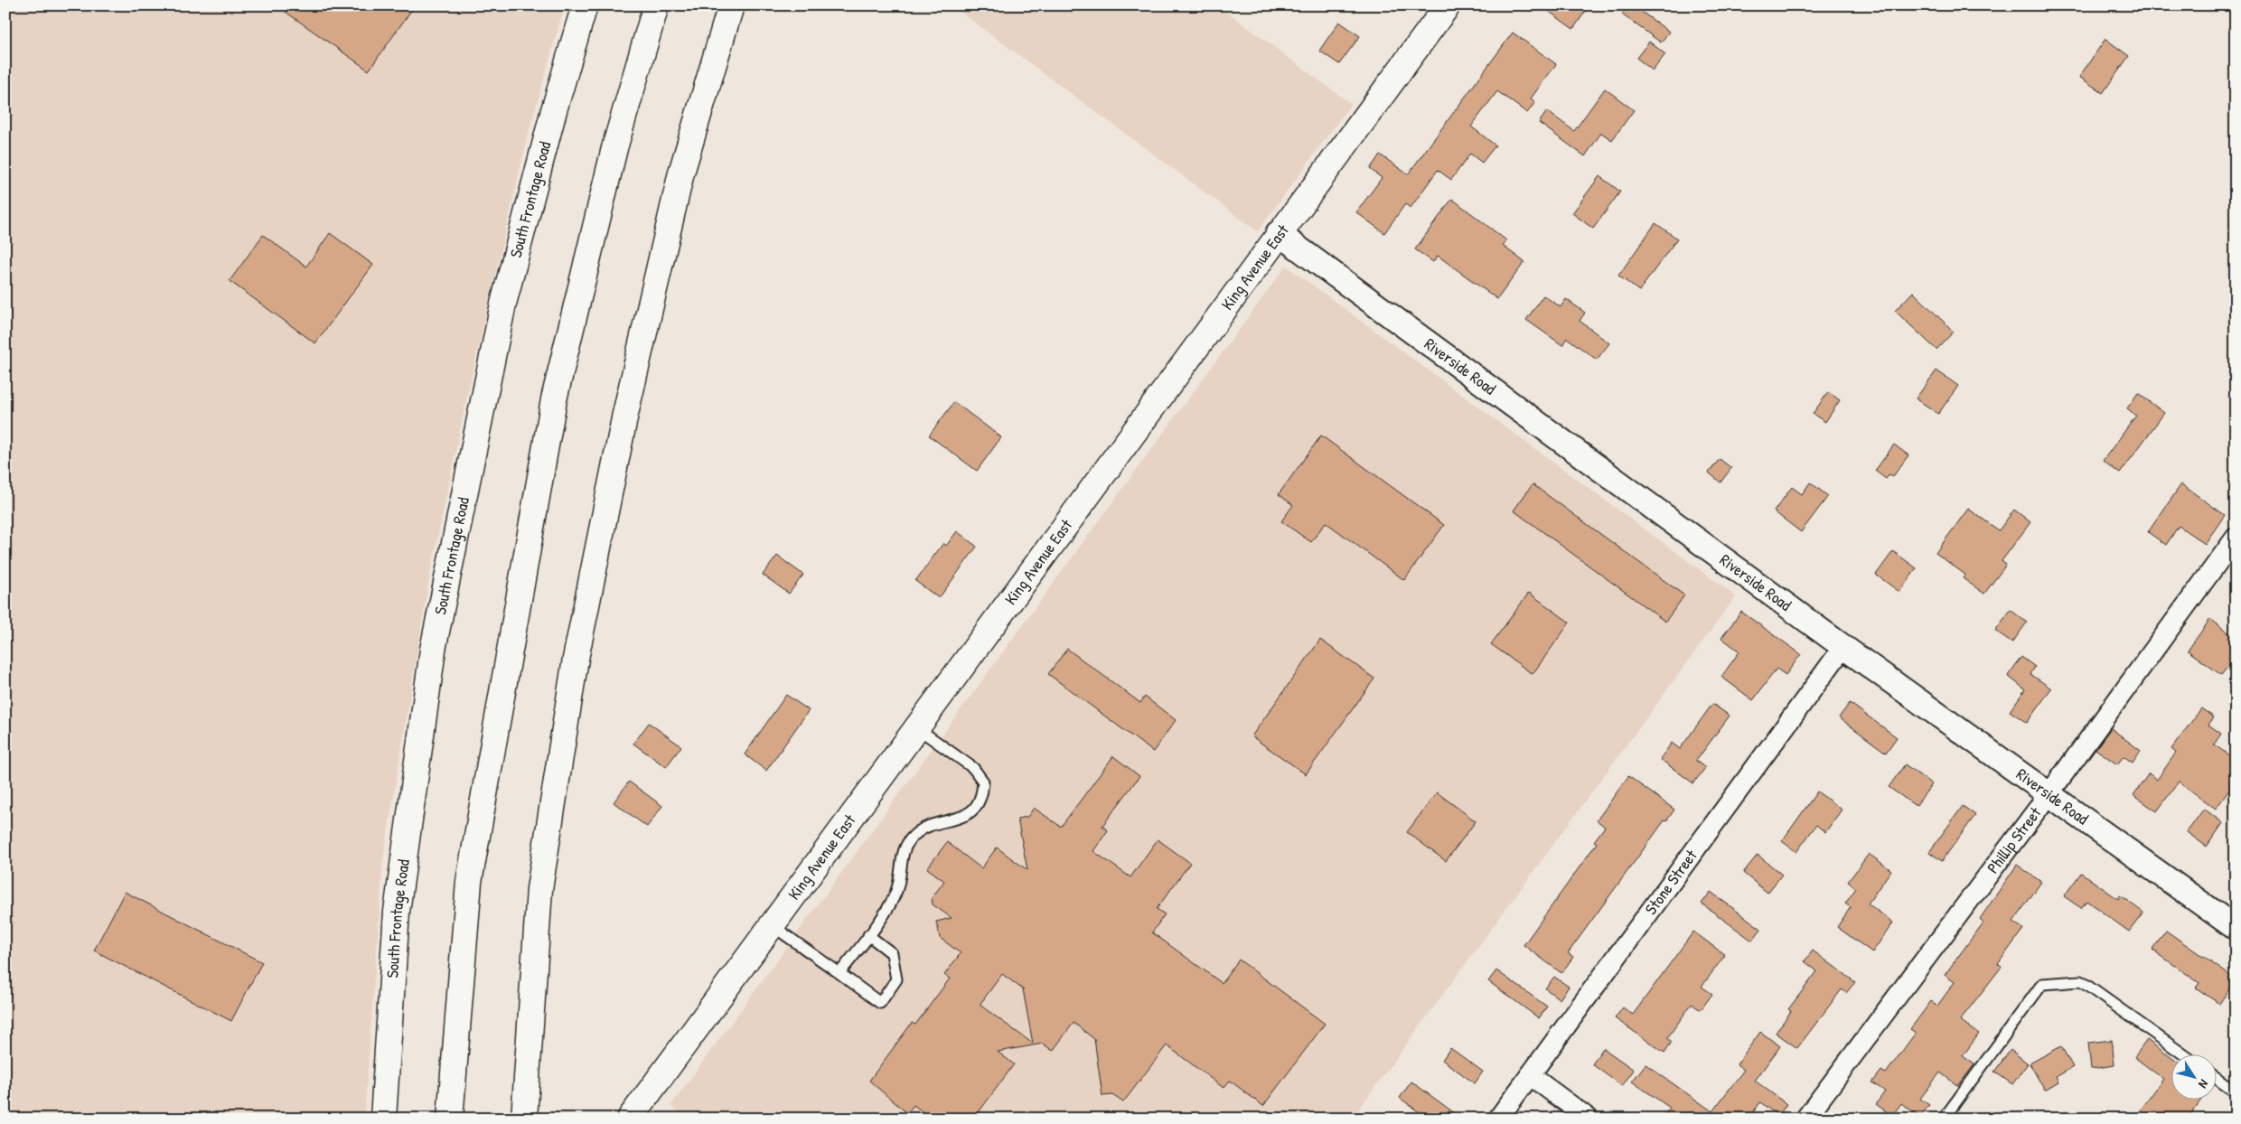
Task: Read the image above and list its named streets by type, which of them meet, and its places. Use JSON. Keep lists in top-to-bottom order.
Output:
{
  "streets": {
    "main road": ["South Frontage Road", "King Avenue East"],
    "street": ["Riverside Road", "Phillip Street", "Stone Street"]
  },
  "crossings": [
    ["King Avenue East", "Riverside Road"],
    ["Riverside Road", "Phillip Street"],
    ["Riverside Road", "Stone Street"]
  ],
  "north": "bottom right"
}
